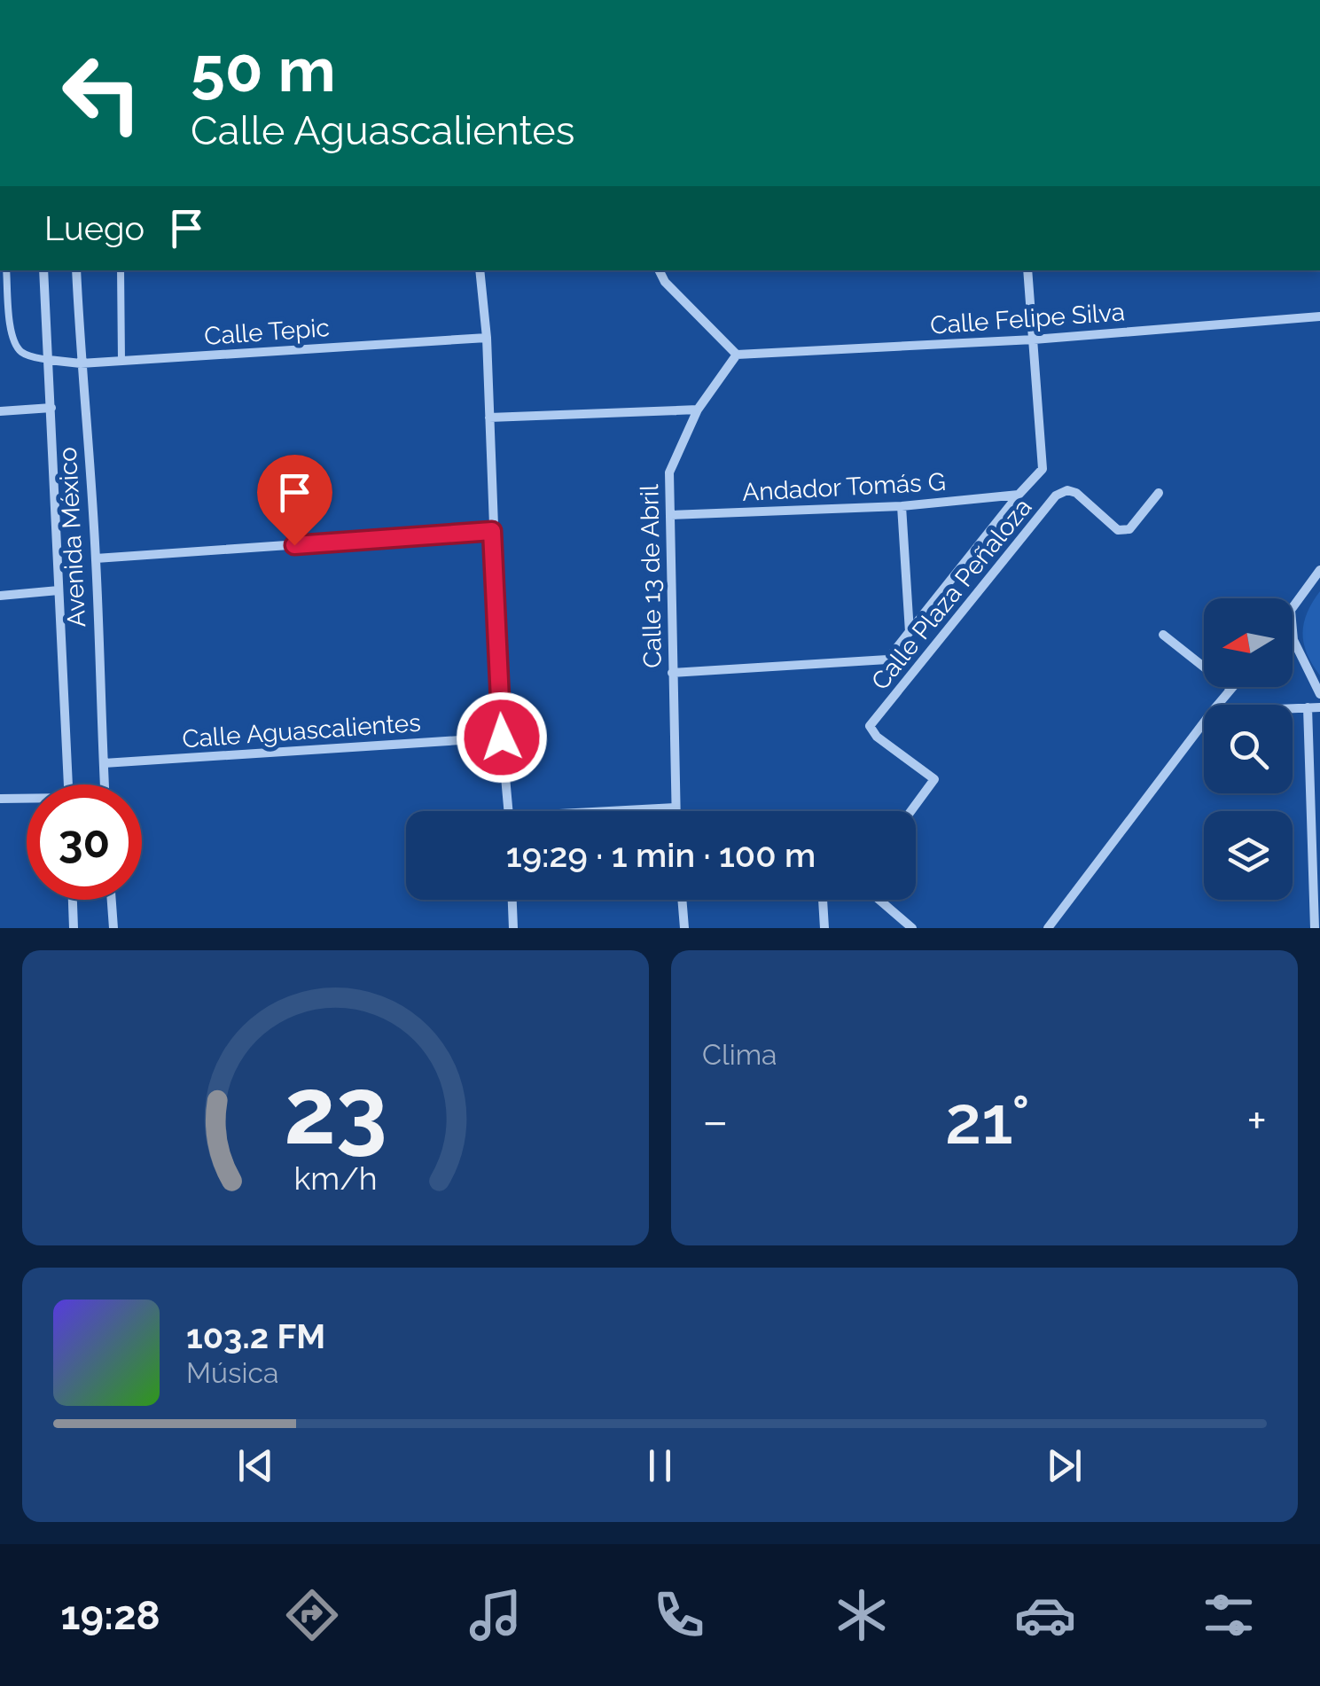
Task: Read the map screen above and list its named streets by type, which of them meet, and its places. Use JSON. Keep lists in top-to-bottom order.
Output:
{
  "streets": {
    "street": [
      "Calle Felipe Silva",
      "Calle Tepic",
      "Andador Tomás G",
      "Avenida México",
      "Calle 13 de Abril",
      "Calle Plaza Peñaloza",
      "Calle Aguascalientes"
    ]
  },
  "crossings": [
    ["Calle Felipe Silva", "Calle 13 de Abril"],
    ["Calle Tepic", "Avenida México"],
    ["Andador Tomás G", "Calle 13 de Abril"],
    ["Avenida México", "Calle Aguascalientes"]
  ],
  "north": "left",
  "page": {
    "turn": ["50 m", "Calle Aguascalientes"],
    "then": "Luego",
    "limit": "30",
    "trip": "19:29 · 1 min · 100 m",
    "tile": "Clima",
    "heat": ["−", "21°", "+"],
    "song": ["103.2 FM", "Música"],
    "tabs": "19:28",
    "gauge": ["23", "km/h"]
  }
}
